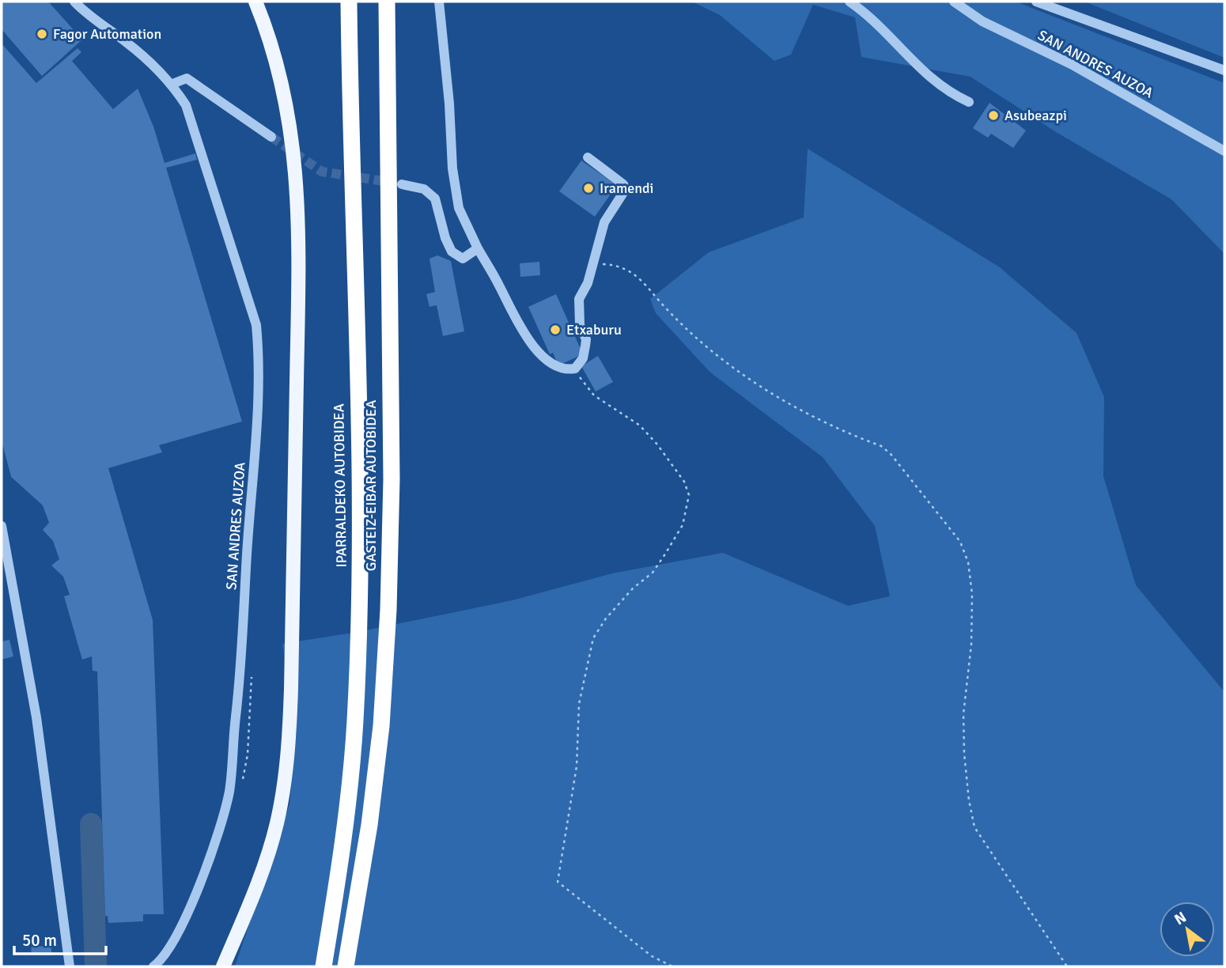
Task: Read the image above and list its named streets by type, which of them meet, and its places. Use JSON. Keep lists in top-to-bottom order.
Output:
{
  "streets": {
    "highway": ["IPARRALDEKO AUTOBIDEA", "GASTEIZ-EIBAR AUTOBIDEA"],
    "street": ["SAN ANDRES AUZOA"]
  },
  "places": [
    "Fagor Automation",
    "Asubeazpi",
    "Iramendi",
    "Etxaburu"
  ],
  "scale_bar": "50 m",
  "north": "top left"
}
